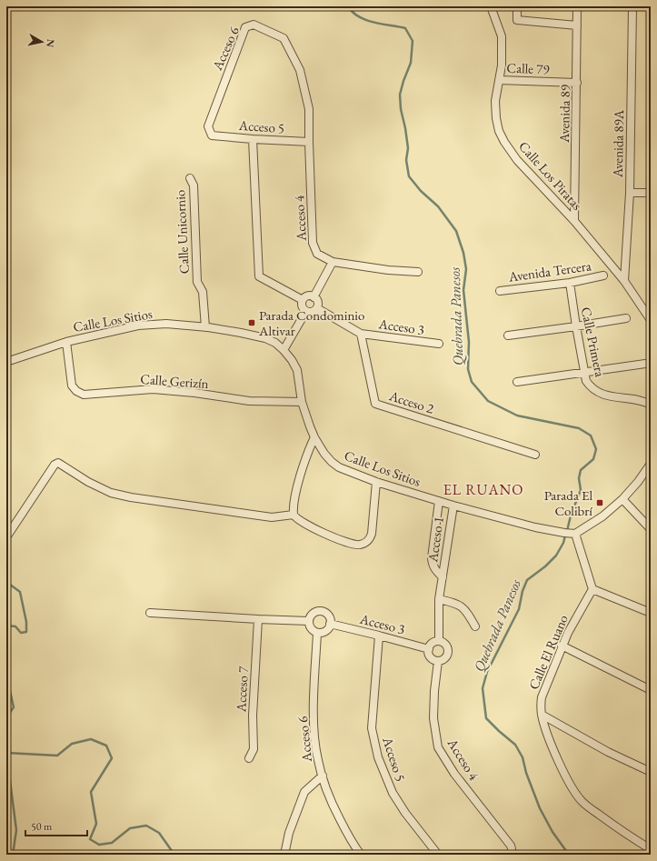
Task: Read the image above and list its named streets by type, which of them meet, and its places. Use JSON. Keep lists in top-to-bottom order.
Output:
{
  "streets": {
    "street": [
      "Acceso 6",
      "Calle 79",
      "Avenida 89",
      "Acceso 5",
      "Avenida 89A",
      "Calle Los Piratas",
      "Acceso 4",
      "Calle Unicornio",
      "Avenida Tercera",
      "Calle Los Sitios",
      "Acceso 3",
      "Calle Primera",
      "Calle Gerizín",
      "Acceso 2",
      "Acceso 1",
      "Calle El Ruano",
      "Acceso 7"
    ]
  },
  "crossings": [
    ["Acceso 6", "Acceso 5"],
    ["Acceso 6", "Acceso 4"],
    ["Acceso 6", "Acceso 3"],
    ["Calle 79", "Avenida 89"],
    ["Calle 79", "Calle Los Piratas"],
    ["Avenida 89", "Calle Los Piratas"],
    ["Acceso 5", "Acceso 4"],
    ["Acceso 5", "Acceso 3"],
    ["Avenida 89A", "Calle Los Piratas"],
    ["Acceso 4", "Acceso 3"],
    ["Acceso 4", "Acceso 1"],
    ["Calle Unicornio", "Calle Los Sitios"],
    ["Avenida Tercera", "Calle Primera"],
    ["Calle Los Sitios", "Calle Gerizín"],
    ["Calle Los Sitios", "Acceso 1"],
    ["Acceso 3", "Acceso 2"],
    ["Acceso 3", "Acceso 1"]
  ],
  "districts": ["EL RUANO"],
  "water": ["Quebrada Panesos"],
  "places": {
    "transit": ["Parada Condominio Altivar", "Parada El Colibrí"]
  },
  "scale_bar": "50 m",
  "north": "right"
}
